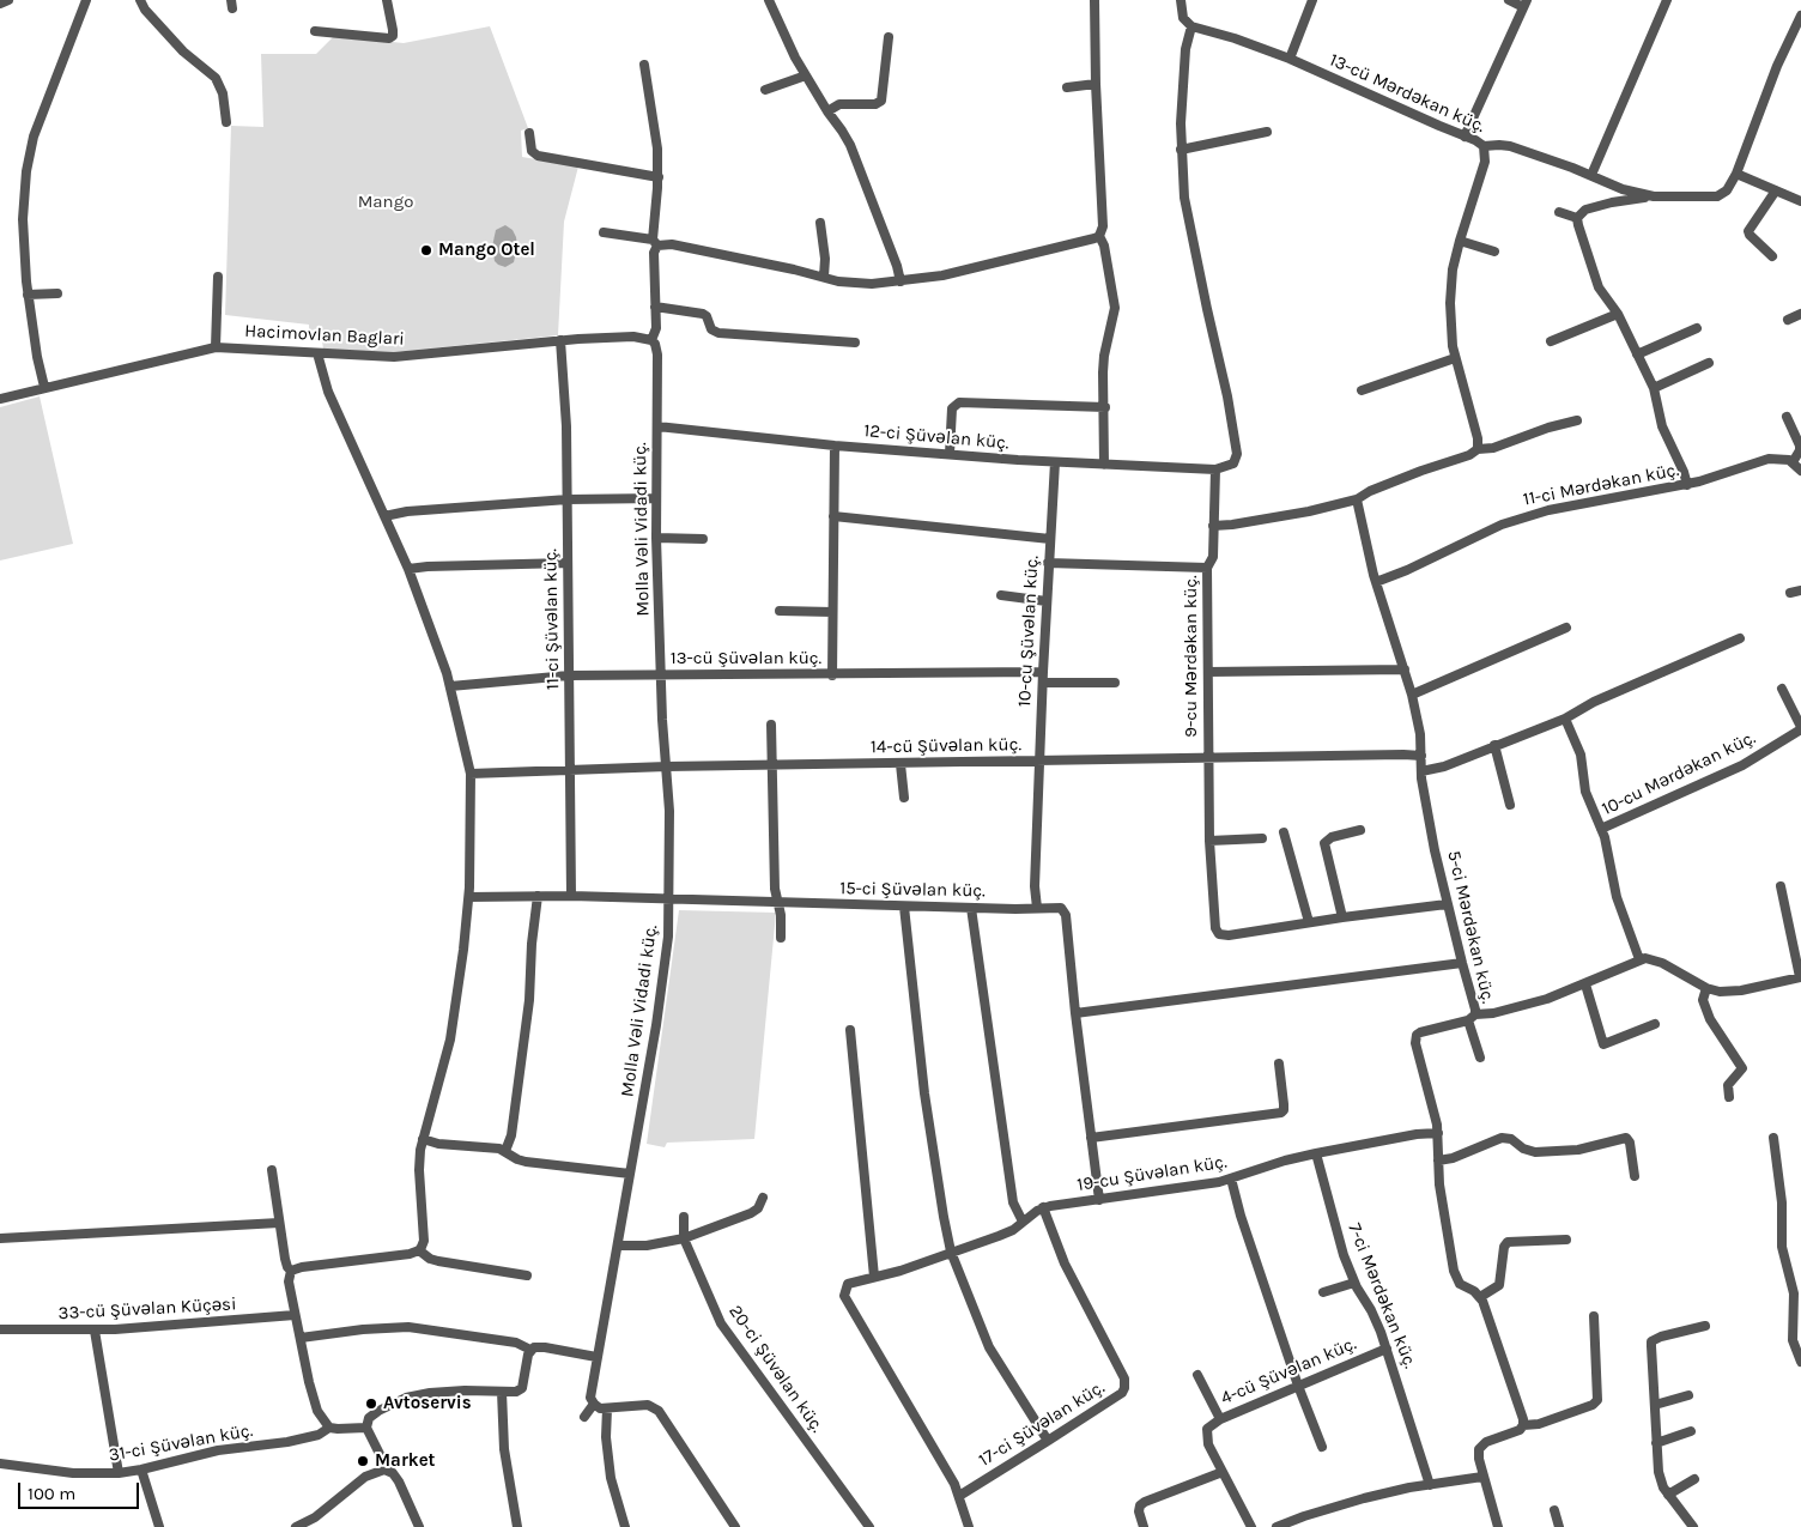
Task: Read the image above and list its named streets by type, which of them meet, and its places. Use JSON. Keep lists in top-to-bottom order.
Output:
{
  "streets": {
    "street": [
      "13-cü Mərdəkan küç.",
      "Hacimovlan Baglari",
      "12-ci Şüvəlan küç.",
      "11-ci Mərdəkan küç.",
      "Molla Vəli Vidadi küç.",
      "11-ci Şüvəlan küç.",
      "10-cu Şüvəlan küç.",
      "9-cu Mərdəkan küç.",
      "13-cü Şüvəlan küç.",
      "14-cü Şüvəlan küç.",
      "10-cu Mərdəkan küç.",
      "15-ci Şüvəlan küç.",
      "5-ci Mərdəkan küç.",
      "19-cu Şüvəlan küç.",
      "7-ci Mərdəkan küç.",
      "33-cü Şüvəlan Küçəsi",
      "20-ci Şüvəlan küç.",
      "4-cü Şüvəlan küç.",
      "17-ci Şüvəlan küç.",
      "31-ci Şüvəlan küç."
    ]
  },
  "crossings": [
    ["Hacimovlan Baglari", "Molla Vəli Vidadi küç."],
    ["Hacimovlan Baglari", "11-ci Şüvəlan küç."],
    ["12-ci Şüvəlan küç.", "Molla Vəli Vidadi küç."],
    ["12-ci Şüvəlan küç.", "10-cu Şüvəlan küç."],
    ["12-ci Şüvəlan küç.", "9-cu Mərdəkan küç."],
    ["11-ci Mərdəkan küç.", "5-ci Mərdəkan küç."],
    ["Molla Vəli Vidadi küç.", "13-cü Şüvəlan küç."],
    ["Molla Vəli Vidadi küç.", "14-cü Şüvəlan küç."],
    ["Molla Vəli Vidadi küç.", "15-ci Şüvəlan küç."],
    ["11-ci Şüvəlan küç.", "13-cü Şüvəlan küç."],
    ["11-ci Şüvəlan küç.", "14-cü Şüvəlan küç."],
    ["11-ci Şüvəlan küç.", "15-ci Şüvəlan küç."],
    ["10-cu Şüvəlan küç.", "13-cü Şüvəlan küç."],
    ["10-cu Şüvəlan küç.", "14-cü Şüvəlan küç."],
    ["10-cu Şüvəlan küç.", "15-ci Şüvəlan küç."],
    ["9-cu Mərdəkan küç.", "14-cü Şüvəlan küç."],
    ["9-cu Mərdəkan küç.", "5-ci Mərdəkan küç."],
    ["14-cü Şüvəlan küç.", "5-ci Mərdəkan küç."],
    ["15-ci Şüvəlan küç.", "19-cu Şüvəlan küç."],
    ["5-ci Mərdəkan küç.", "19-cu Şüvəlan küç."],
    ["19-cu Şüvəlan küç.", "7-ci Mərdəkan küç."],
    ["19-cu Şüvəlan küç.", "17-ci Şüvəlan küç."],
    ["7-ci Mərdəkan küç.", "4-cü Şüvəlan küç."]
  ],
  "parks": ["Mango"],
  "places": ["Mango Otel", "Avtoservis", "Market"],
  "scale_bar": "100 m"
}
